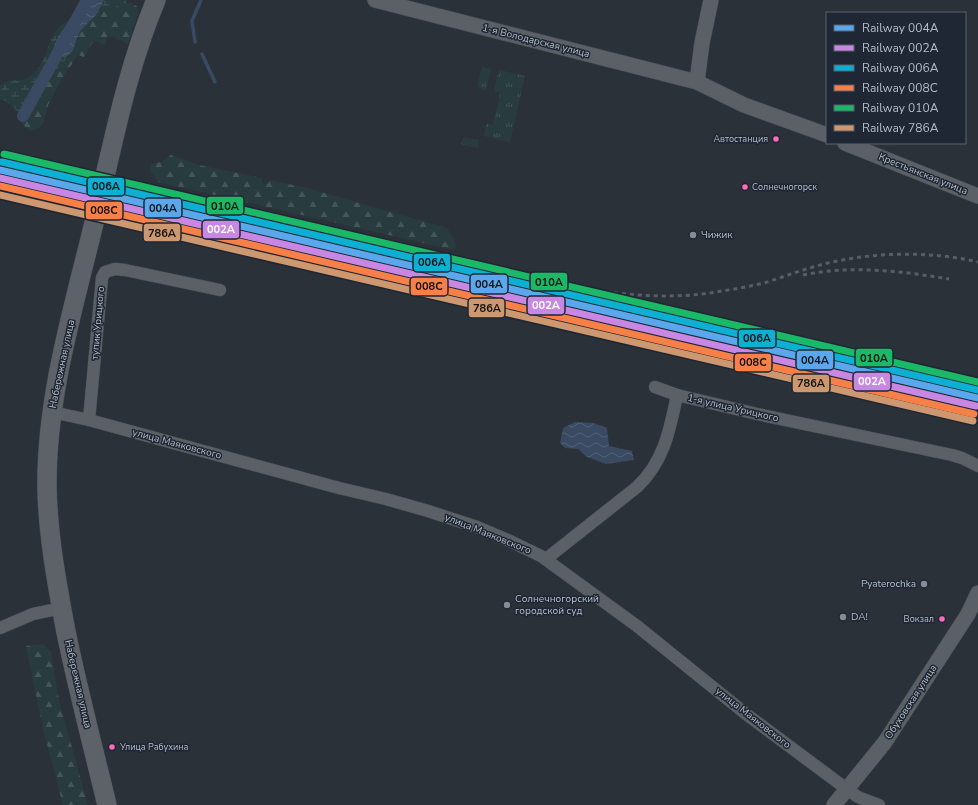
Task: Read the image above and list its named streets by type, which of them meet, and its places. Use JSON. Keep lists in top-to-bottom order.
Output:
{
  "streets": {
    "main road": ["Набережная улица"],
    "street": [
      "1-я Володарская улица",
      "Крестьянская улица",
      "тупик Урицкого",
      "1-я улица Урицкого",
      "улица Маяковского",
      "Обуховская улица"
    ]
  },
  "crossings": [
    ["тупик Урицкого", "улица Маяковского"],
    ["Набережная улица", "улица Маяковского"],
    ["1-я улица Урицкого", "улица Маяковского"],
    ["улица Маяковского", "Обуховская улица"]
  ],
  "places": [
    "Автостанция",
    "Солнечногорск",
    "Чижик",
    "Pyaterochka",
    "Солнечногорский городской суд",
    "DA!",
    "Вокзал",
    "Улица Рабухина"
  ],
  "lines": [
    "rail line 010А",
    "rail line 006А",
    "rail line 004А",
    "rail line 002А",
    "rail line 008С",
    "rail line 786А"
  ],
  "legend": [
    "Railway 004А",
    "Railway 002А",
    "Railway 006А",
    "Railway 008С",
    "Railway 010А",
    "Railway 786А"
  ]
}
